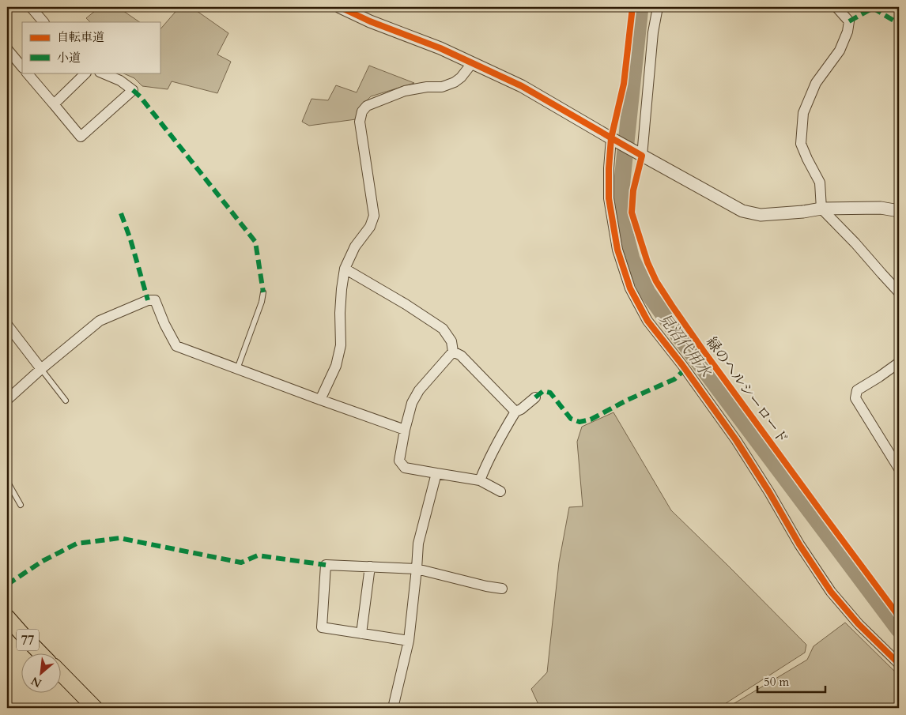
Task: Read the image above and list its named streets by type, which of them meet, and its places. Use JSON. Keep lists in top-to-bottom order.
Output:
{
  "streets": {
    "main road": ["77"],
    "cycle path": ["緑のヘルシーロード"]
  },
  "water": ["見沼代用水"],
  "legend": ["自転車道", "小道"],
  "scale_bar": "50 m",
  "north": "bottom left"
}
